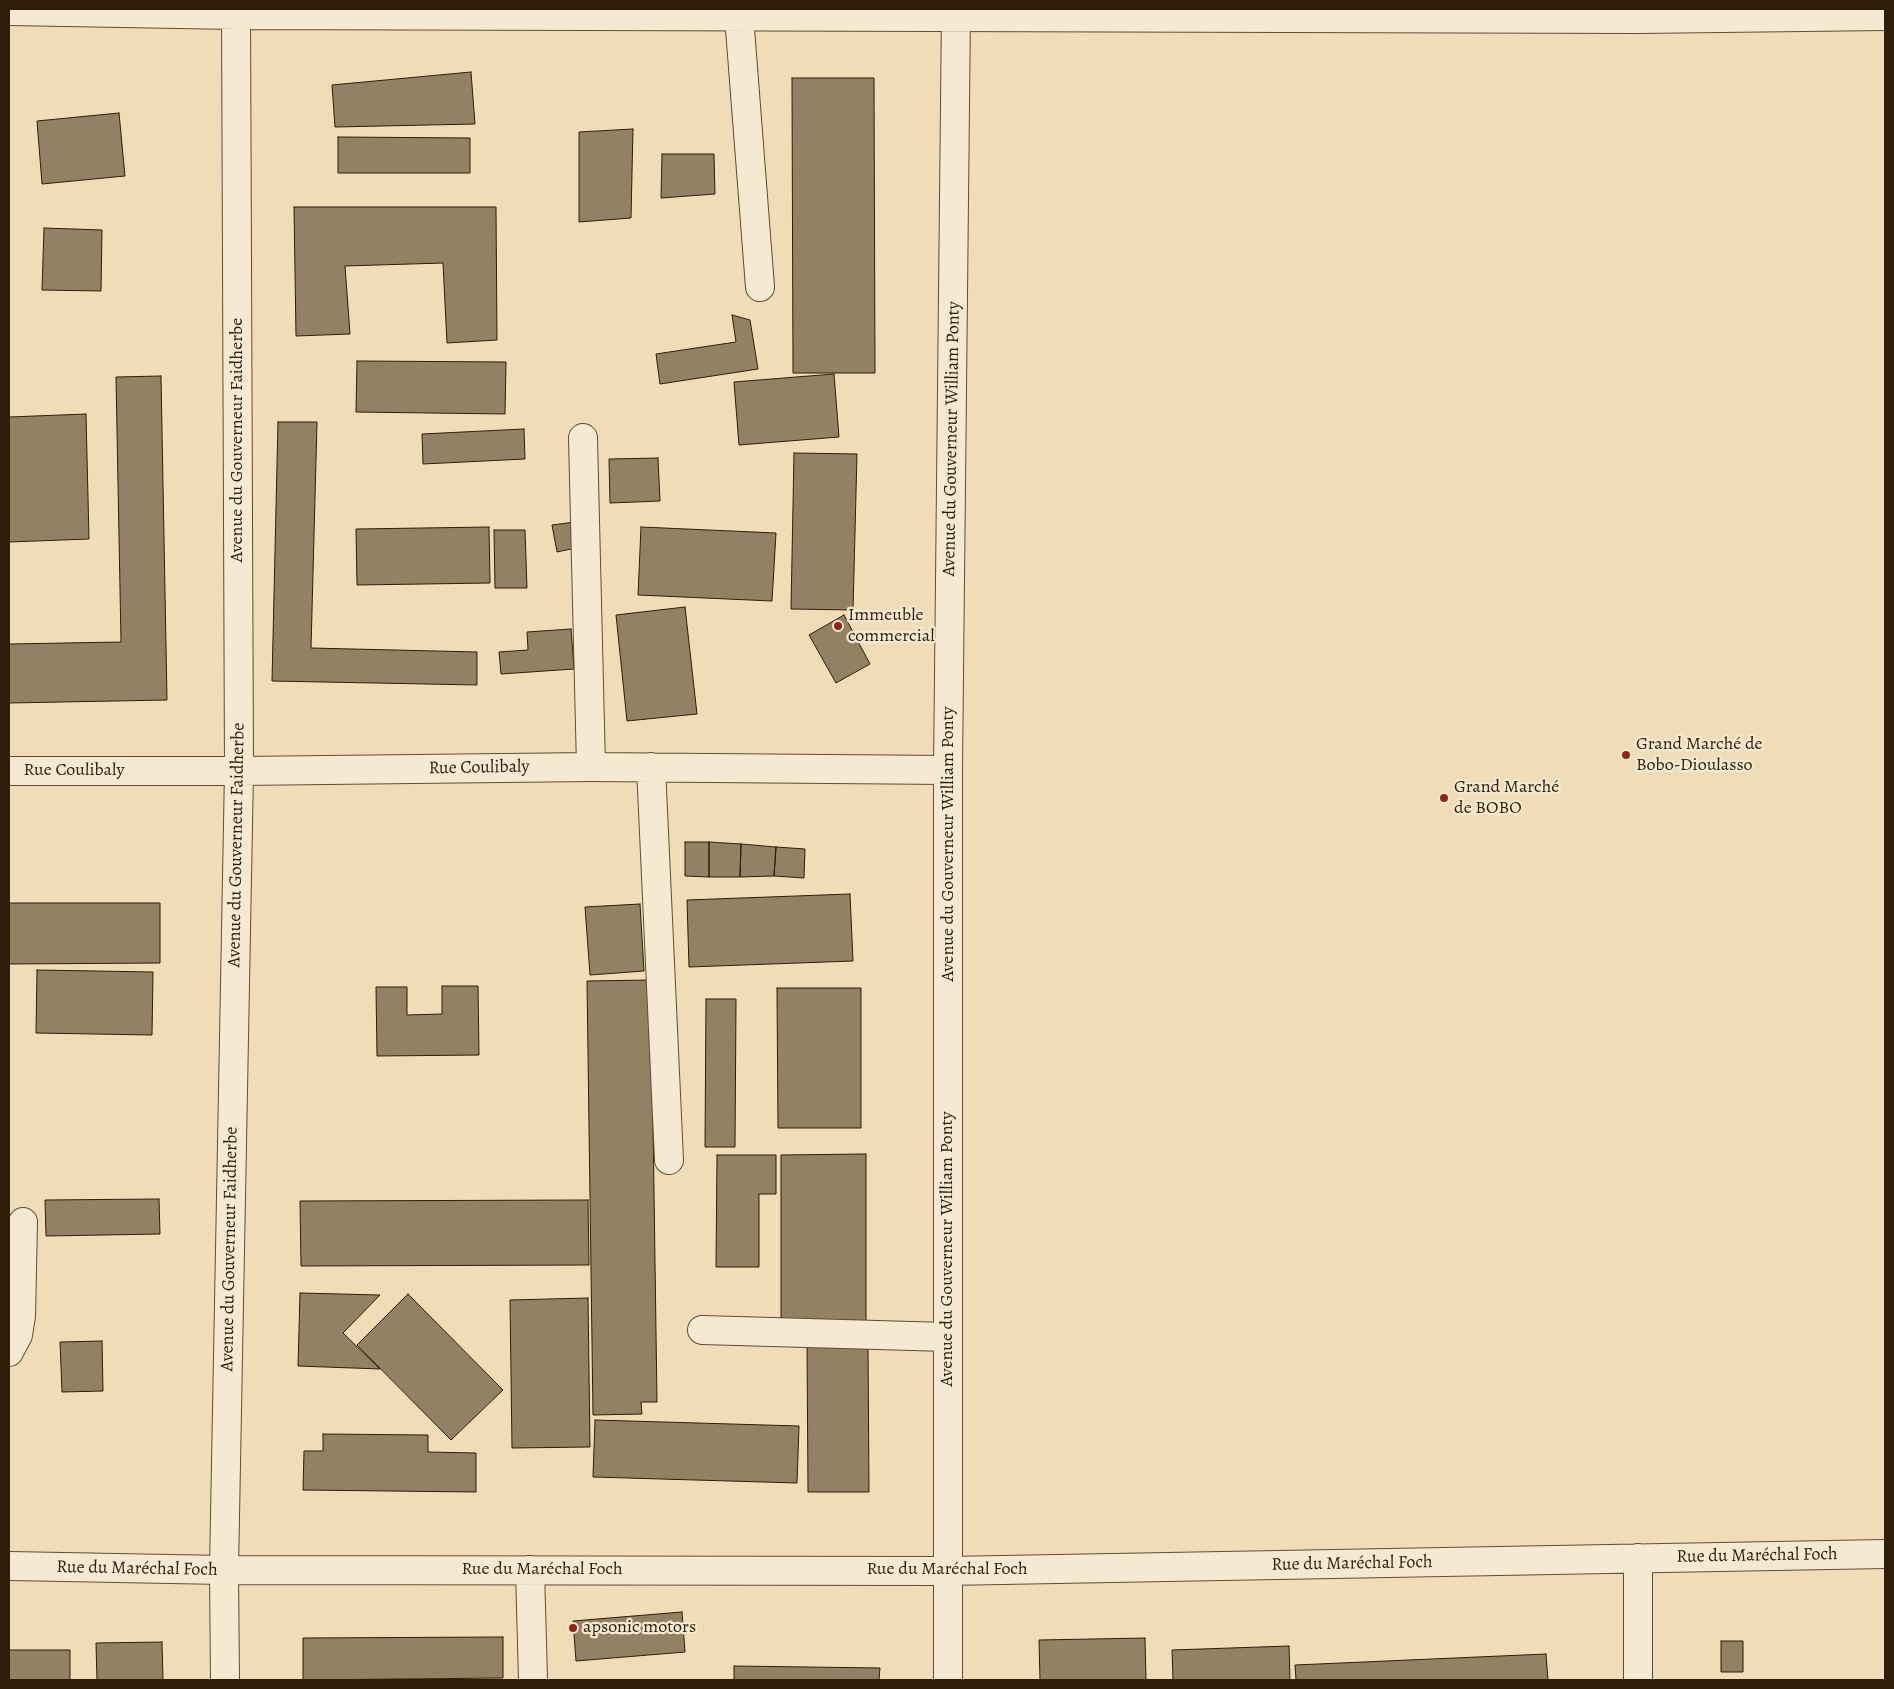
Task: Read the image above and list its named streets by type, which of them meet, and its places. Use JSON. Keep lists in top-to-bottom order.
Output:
{
  "streets": {
    "street": [
      "Avenue du Gouverneur William Ponty",
      "Avenue du Gouverneur Faidherbe",
      "Rue Coulibaly",
      "Rue du Maréchal Foch"
    ]
  },
  "crossings": [
    ["Avenue du Gouverneur William Ponty", "Rue Coulibaly"],
    ["Avenue du Gouverneur William Ponty", "Rue du Maréchal Foch"],
    ["Avenue du Gouverneur Faidherbe", "Rue Coulibaly"],
    ["Avenue du Gouverneur Faidherbe", "Rue du Maréchal Foch"]
  ],
  "places": [
    "Immeuble commercial",
    "Grand Marché de Bobo-Dioulasso",
    "Grand Marché de BOBO",
    "apsonic motors"
  ]
}
